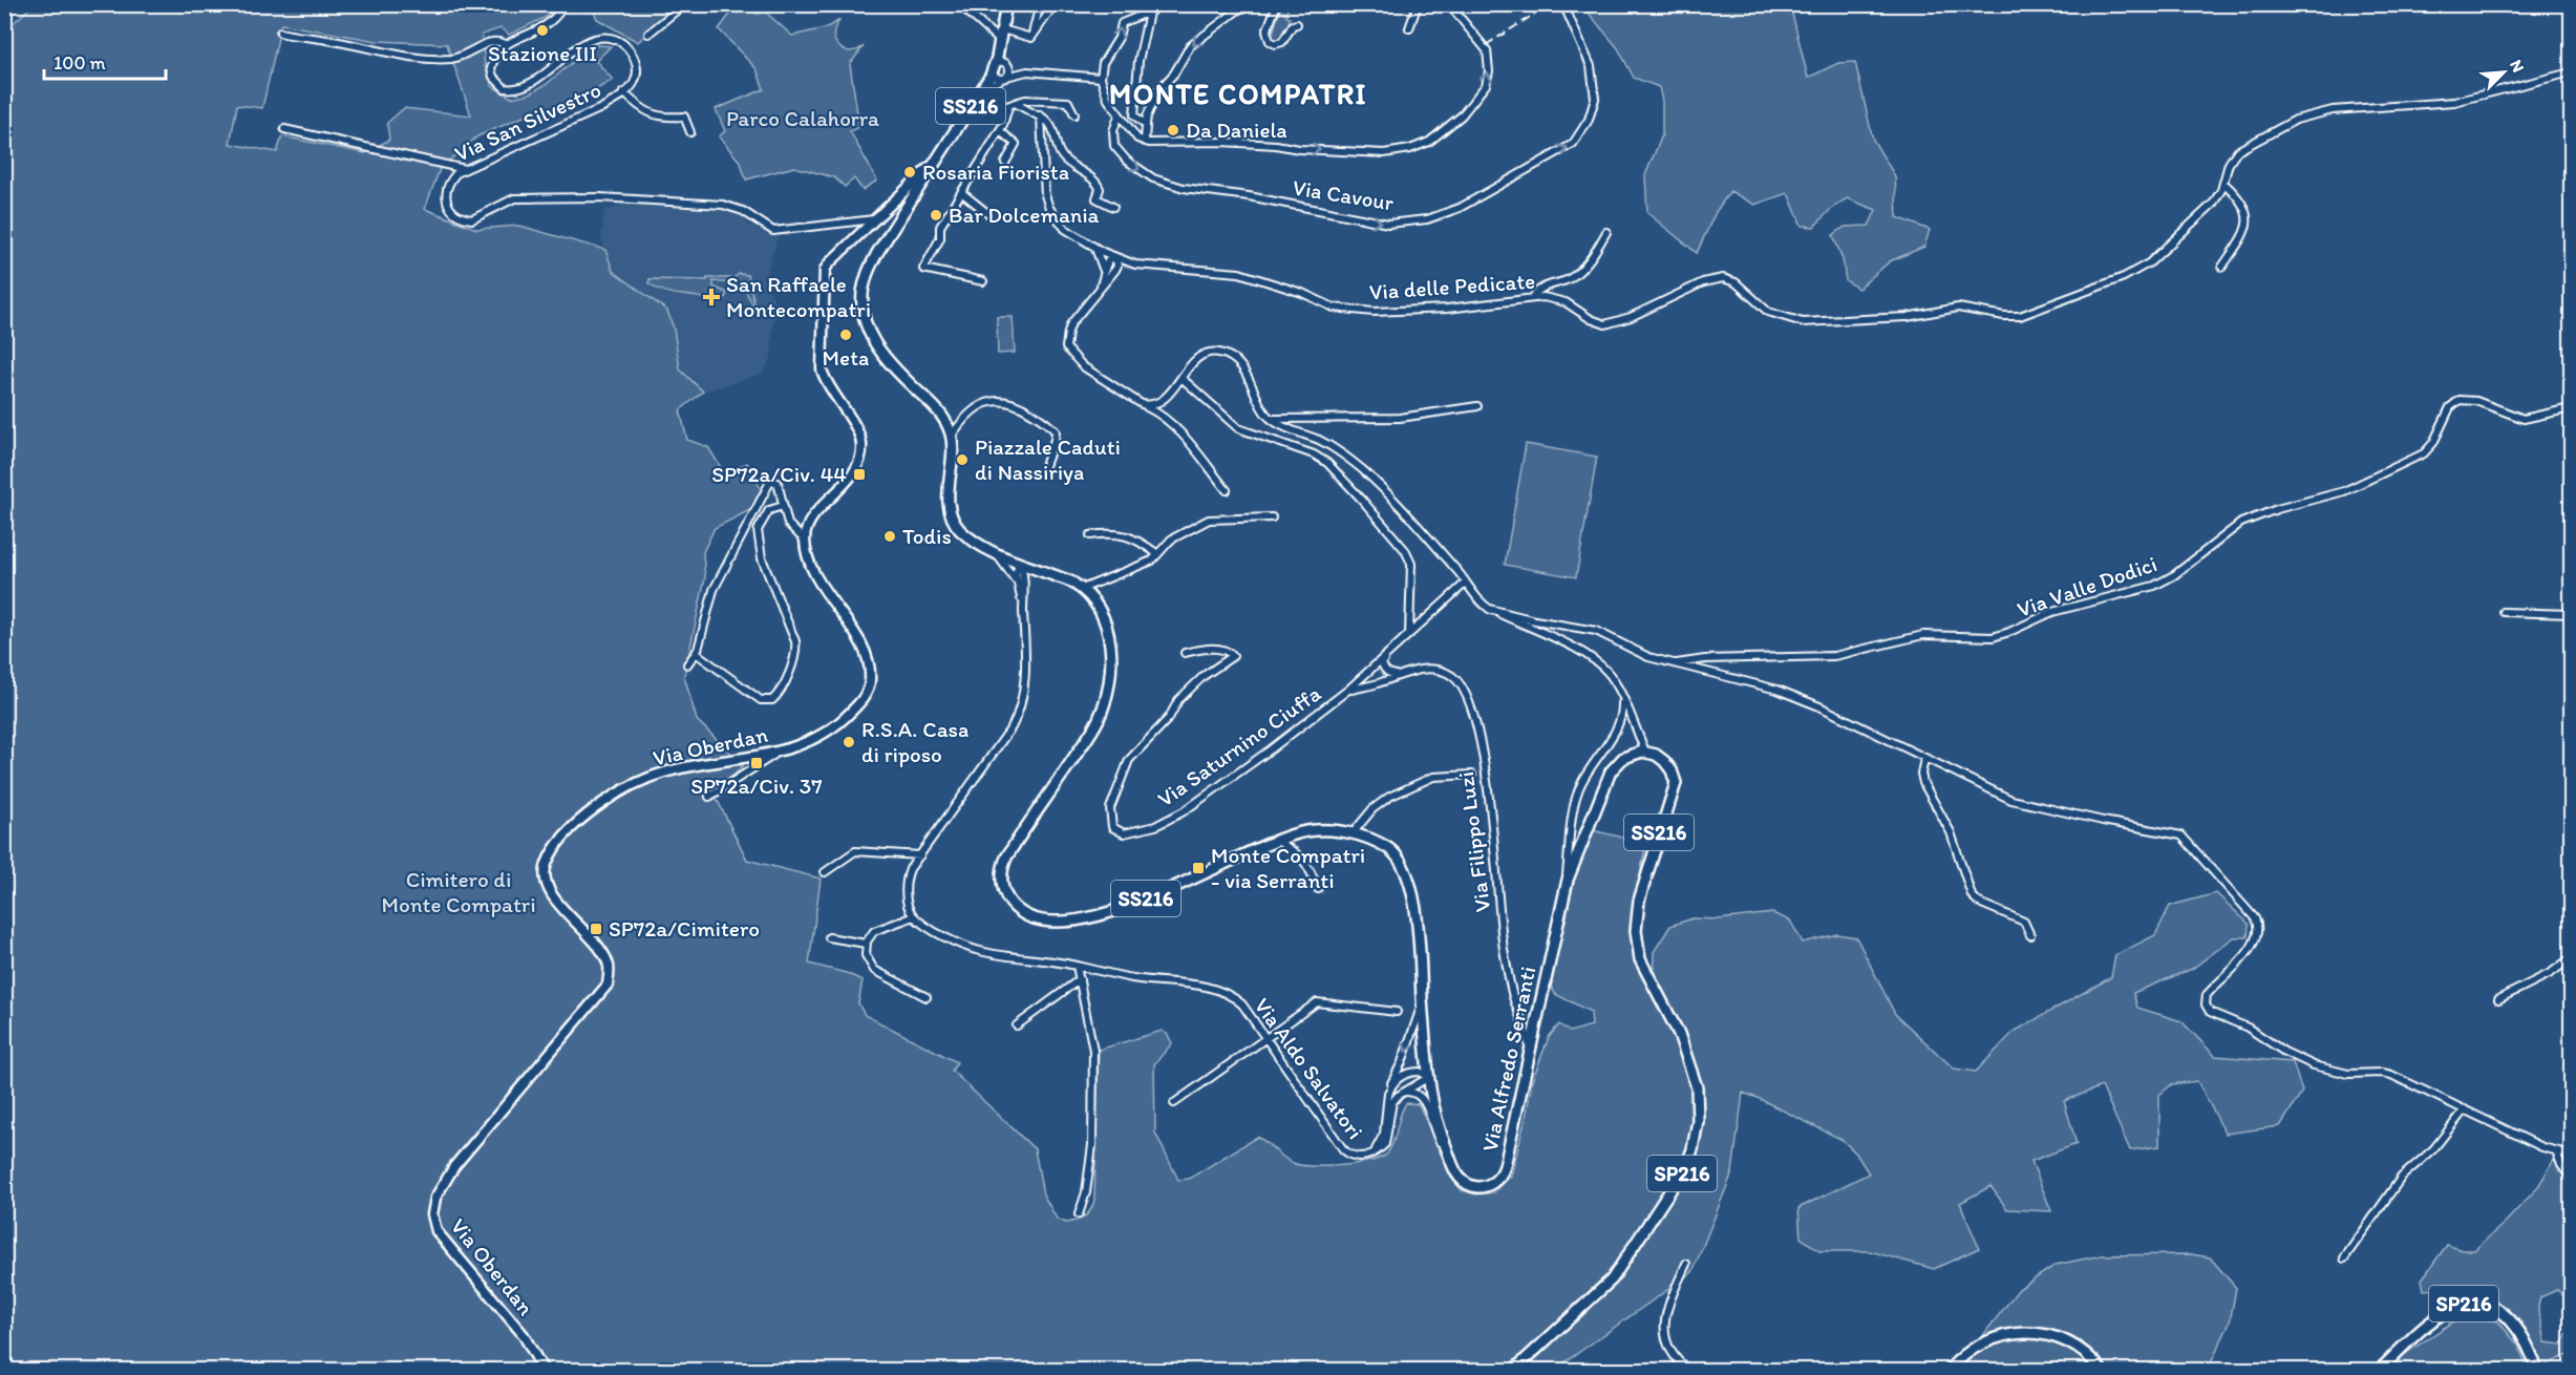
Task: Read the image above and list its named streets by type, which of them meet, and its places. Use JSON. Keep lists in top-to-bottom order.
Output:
{
  "streets": {
    "main road": ["SS216", "Via Alfredo Serranti", "SP216"],
    "street": [
      "Via San Silvestro",
      "Via Cavour",
      "Via delle Pedicate",
      "Via Valle Dodici",
      "Via Oberdan",
      "Via Saturnino Ciuffa",
      "Via Filippo Luzi",
      "Via Aldo Salvatori"
    ]
  },
  "crossings": [
    ["SS216", "Via Alfredo Serranti"],
    ["SS216", "SP216"],
    ["Via Saturnino Ciuffa", "Via Filippo Luzi"],
    ["Via Filippo Luzi", "Via Alfredo Serranti"]
  ],
  "districts": ["MONTE COMPATRI"],
  "parks": ["Parco Calahorra", "Cimitero di Monte Compatri"],
  "places": {
    "other": [
      "Stazione III",
      "Da Daniela",
      "Rosaria Fiorista",
      "Bar Dolcemania",
      "Meta",
      "Piazzale Caduti di Nassiriya",
      "Todis",
      "R.S.A. Casa di riposo"
    ],
    "health": ["San Raffaele Montecompatri"],
    "transit": [
      "SP72a/Civ. 44",
      "SP72a/Civ. 37",
      "Monte Compatri - via Serranti",
      "SP72a/Cimitero"
    ]
  },
  "scale_bar": "100 m",
  "north": "top right"
}
